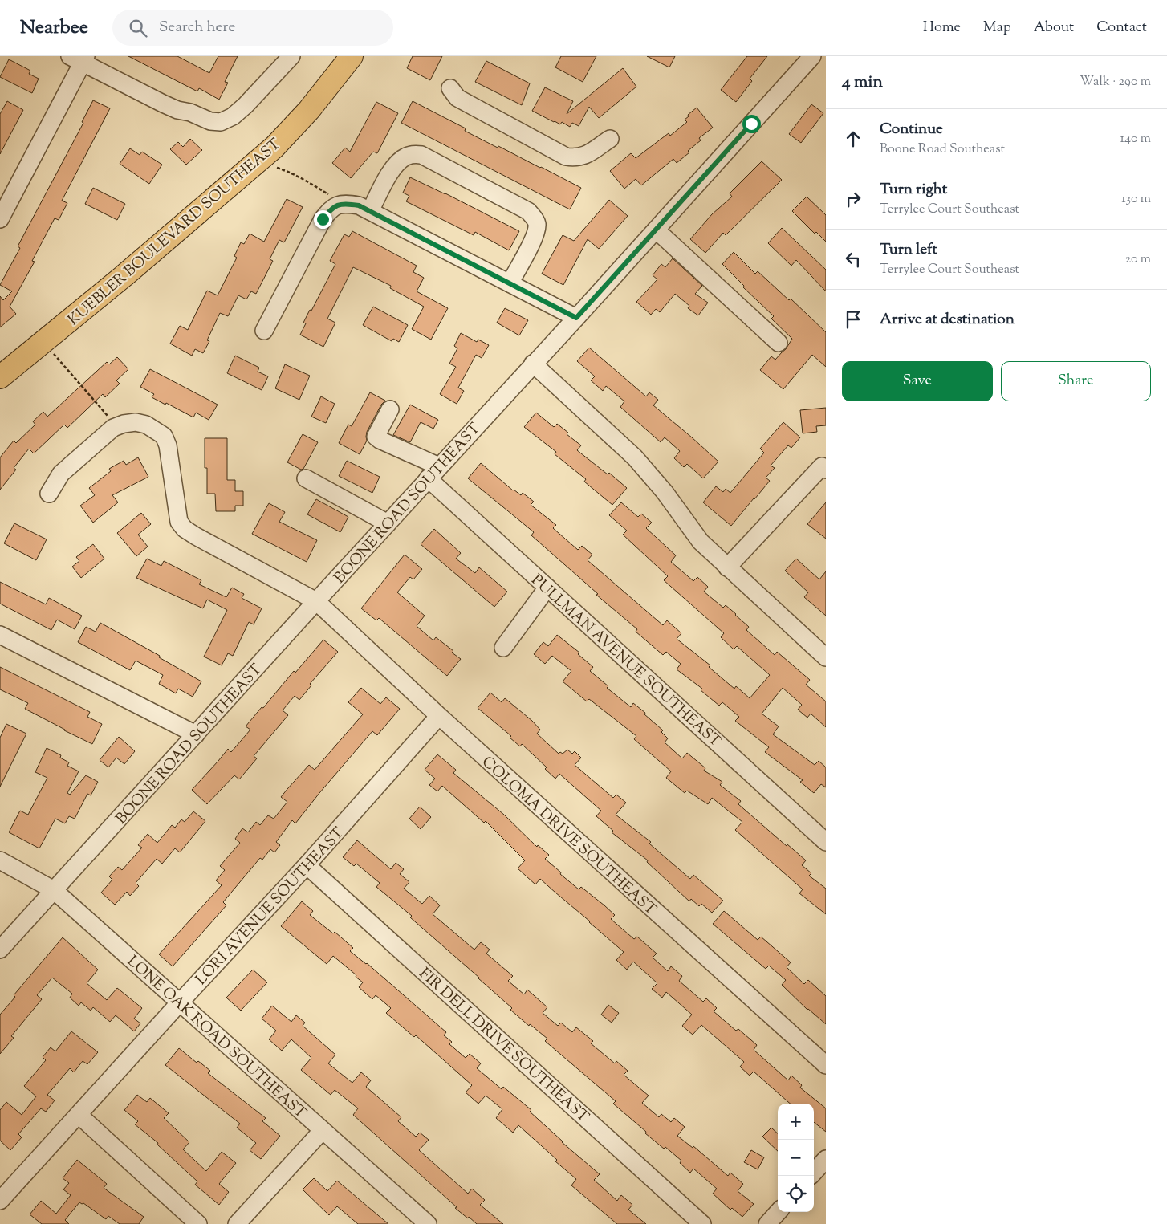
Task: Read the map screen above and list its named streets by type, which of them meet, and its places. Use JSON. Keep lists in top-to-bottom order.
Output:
{
  "streets": {
    "main road": ["KUEBLER BOULEVARD SOUTHEAST"],
    "street": [
      "BOONE ROAD SOUTHEAST",
      "PULLMAN AVENUE SOUTHEAST",
      "COLOMA DRIVE SOUTHEAST",
      "LORI AVENUE SOUTHEAST",
      "LONE OAK ROAD SOUTHEAST",
      "FIR DELL DRIVE SOUTHEAST"
    ]
  },
  "crossings": [
    ["BOONE ROAD SOUTHEAST", "PULLMAN AVENUE SOUTHEAST"],
    ["BOONE ROAD SOUTHEAST", "COLOMA DRIVE SOUTHEAST"],
    ["BOONE ROAD SOUTHEAST", "LONE OAK ROAD SOUTHEAST"],
    ["COLOMA DRIVE SOUTHEAST", "LORI AVENUE SOUTHEAST"],
    ["LORI AVENUE SOUTHEAST", "LONE OAK ROAD SOUTHEAST"],
    ["LORI AVENUE SOUTHEAST", "FIR DELL DRIVE SOUTHEAST"]
  ],
  "page": {
    "header": "Nearbee",
    "search": "Search here",
    "nav": [
      "Home",
      "Map",
      "About",
      "Contact"
    ],
    "heading": ["4 min", "Walk · 290 m"],
    "list": [
      ["Continue", "Boone Road Southeast", "140 m"],
      ["Turn right", "Terrylee Court Southeast", "130 m"],
      ["Turn left", "Terrylee Court Southeast", "20 m"],
      "Arrive at destination"
    ],
    "buttons": ["Save", "Share"],
    "map_buttons": ["+", "−"]
  }
}
